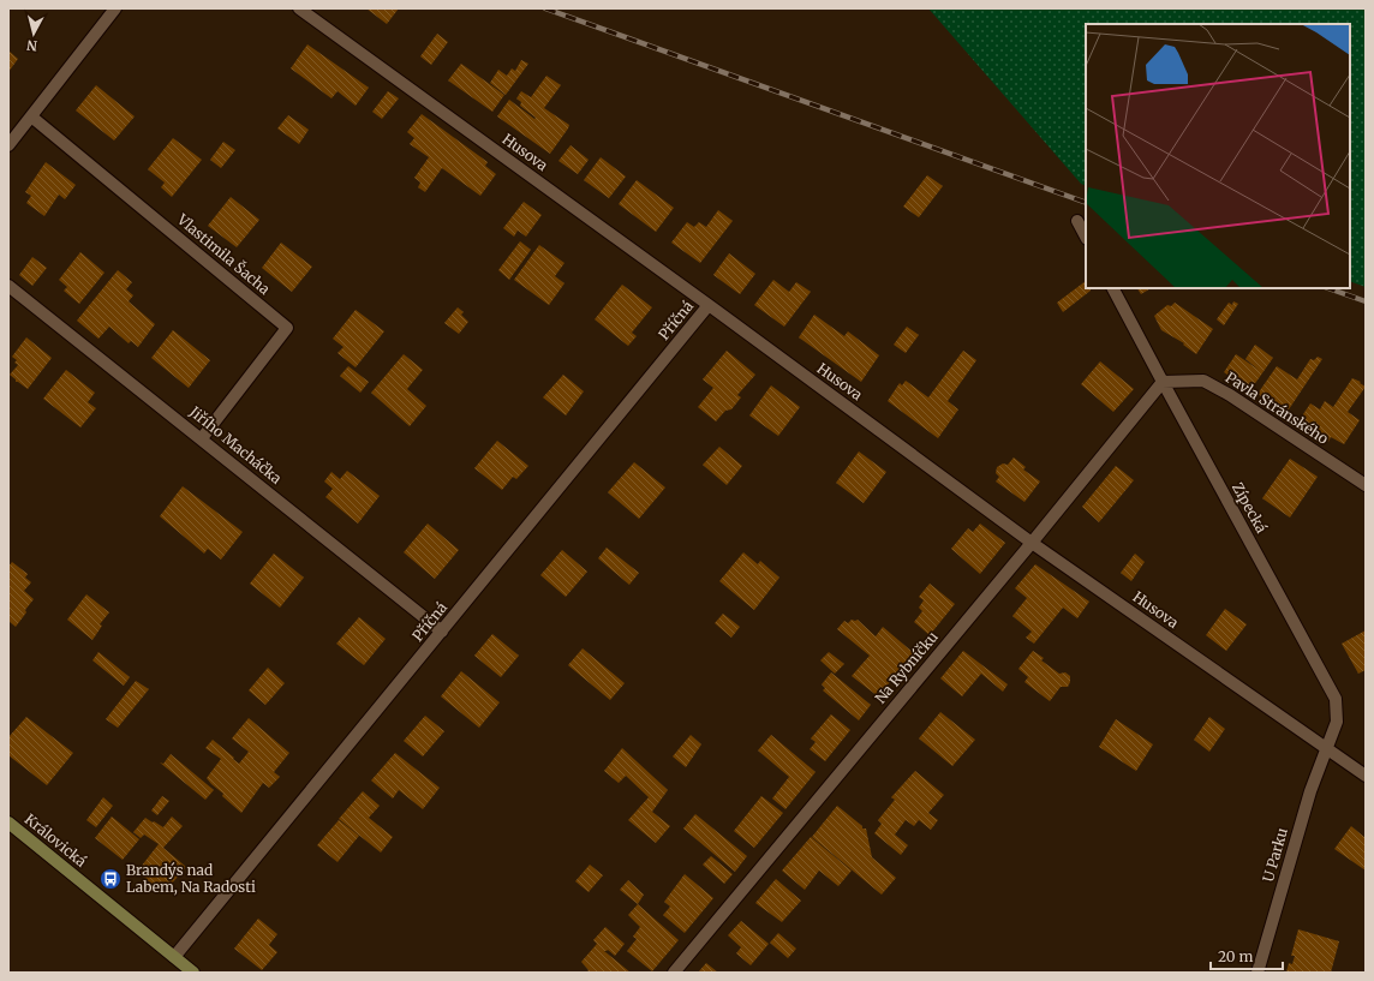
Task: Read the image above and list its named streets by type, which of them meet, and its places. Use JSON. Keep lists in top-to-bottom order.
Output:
{
  "streets": {
    "main road": ["Královická"],
    "street": [
      "Husova",
      "Vlastimila Šacha",
      "Příčná",
      "Pavla Stránského",
      "Jiřího Macháčka",
      "Zípecká",
      "Na Rybníčku",
      "U Parku"
    ]
  },
  "crossings": [
    ["Husova", "Příčná"],
    ["Husova", "Zípecká"],
    ["Husova", "Na Rybníčku"],
    ["Husova", "U Parku"],
    ["Vlastimila Šacha", "Jiřího Macháčka"],
    ["Příčná", "Jiřího Macháčka"],
    ["Příčná", "Královická"],
    ["Pavla Stránského", "Zípecká"],
    ["Pavla Stránského", "Na Rybníčku"],
    ["Zípecká", "Na Rybníčku"],
    ["Zípecká", "U Parku"]
  ],
  "places": {
    "bus stop": ["Brandýs nad Labem, Na Radosti"]
  },
  "scale_bar": "20 m",
  "north": "bottom"
}
